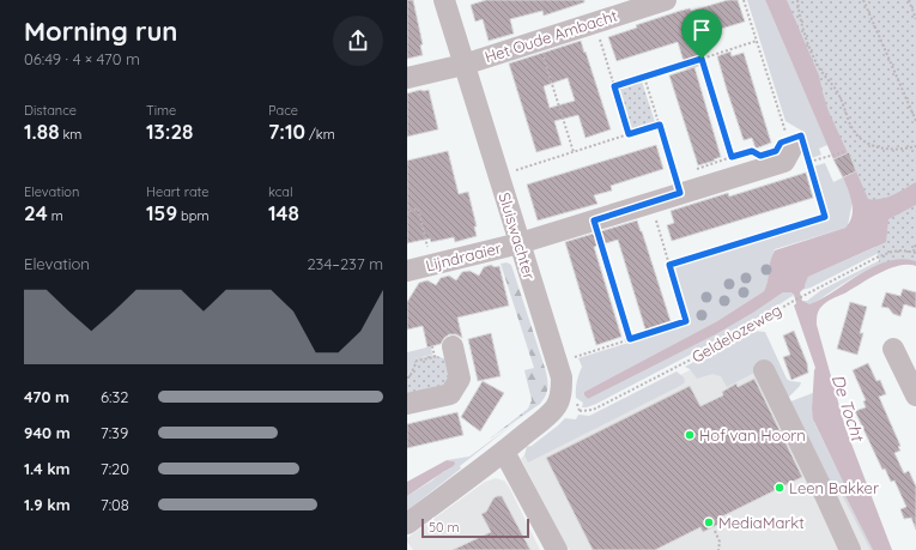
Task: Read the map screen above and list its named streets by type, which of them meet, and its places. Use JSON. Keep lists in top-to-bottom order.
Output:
{
  "streets": {
    "street": ["Het Oude Ambacht", "Sluiswachter", "Lijndraaier"],
    "path": ["Geldelozeweg"]
  },
  "crossings": [
    ["Het Oude Ambacht", "Sluiswachter"],
    ["Sluiswachter", "Lijndraaier"],
    ["Sluiswachter", "Geldelozeweg"]
  ],
  "water": ["De Tocht"],
  "places": ["Hof van Hoorn", "Leen Bakker", "MediaMarkt"],
  "scale_bar": "50 m",
  "page": {
    "heading": ["Morning run", "06:49 · 4 × 470 m"],
    "stats": [
      ["Distance", "1.88 km"],
      ["Time", "13:28"],
      ["Pace", "7:10 /km"],
      ["Elevation", "24 m"],
      ["Heart rate", "159 bpm"],
      ["kcal", "148"]
    ],
    "chart": ["Elevation", "234–237 m"],
    "list": [
      {
        "name": "470 m",
        "note": "6:32"
      },
      {
        "name": "940 m",
        "note": "7:39"
      },
      {
        "name": "1.4 km",
        "note": "7:20"
      },
      {
        "name": "1.9 km",
        "note": "7:08"
      }
    ],
    "scale": "50 m"
  }
}
